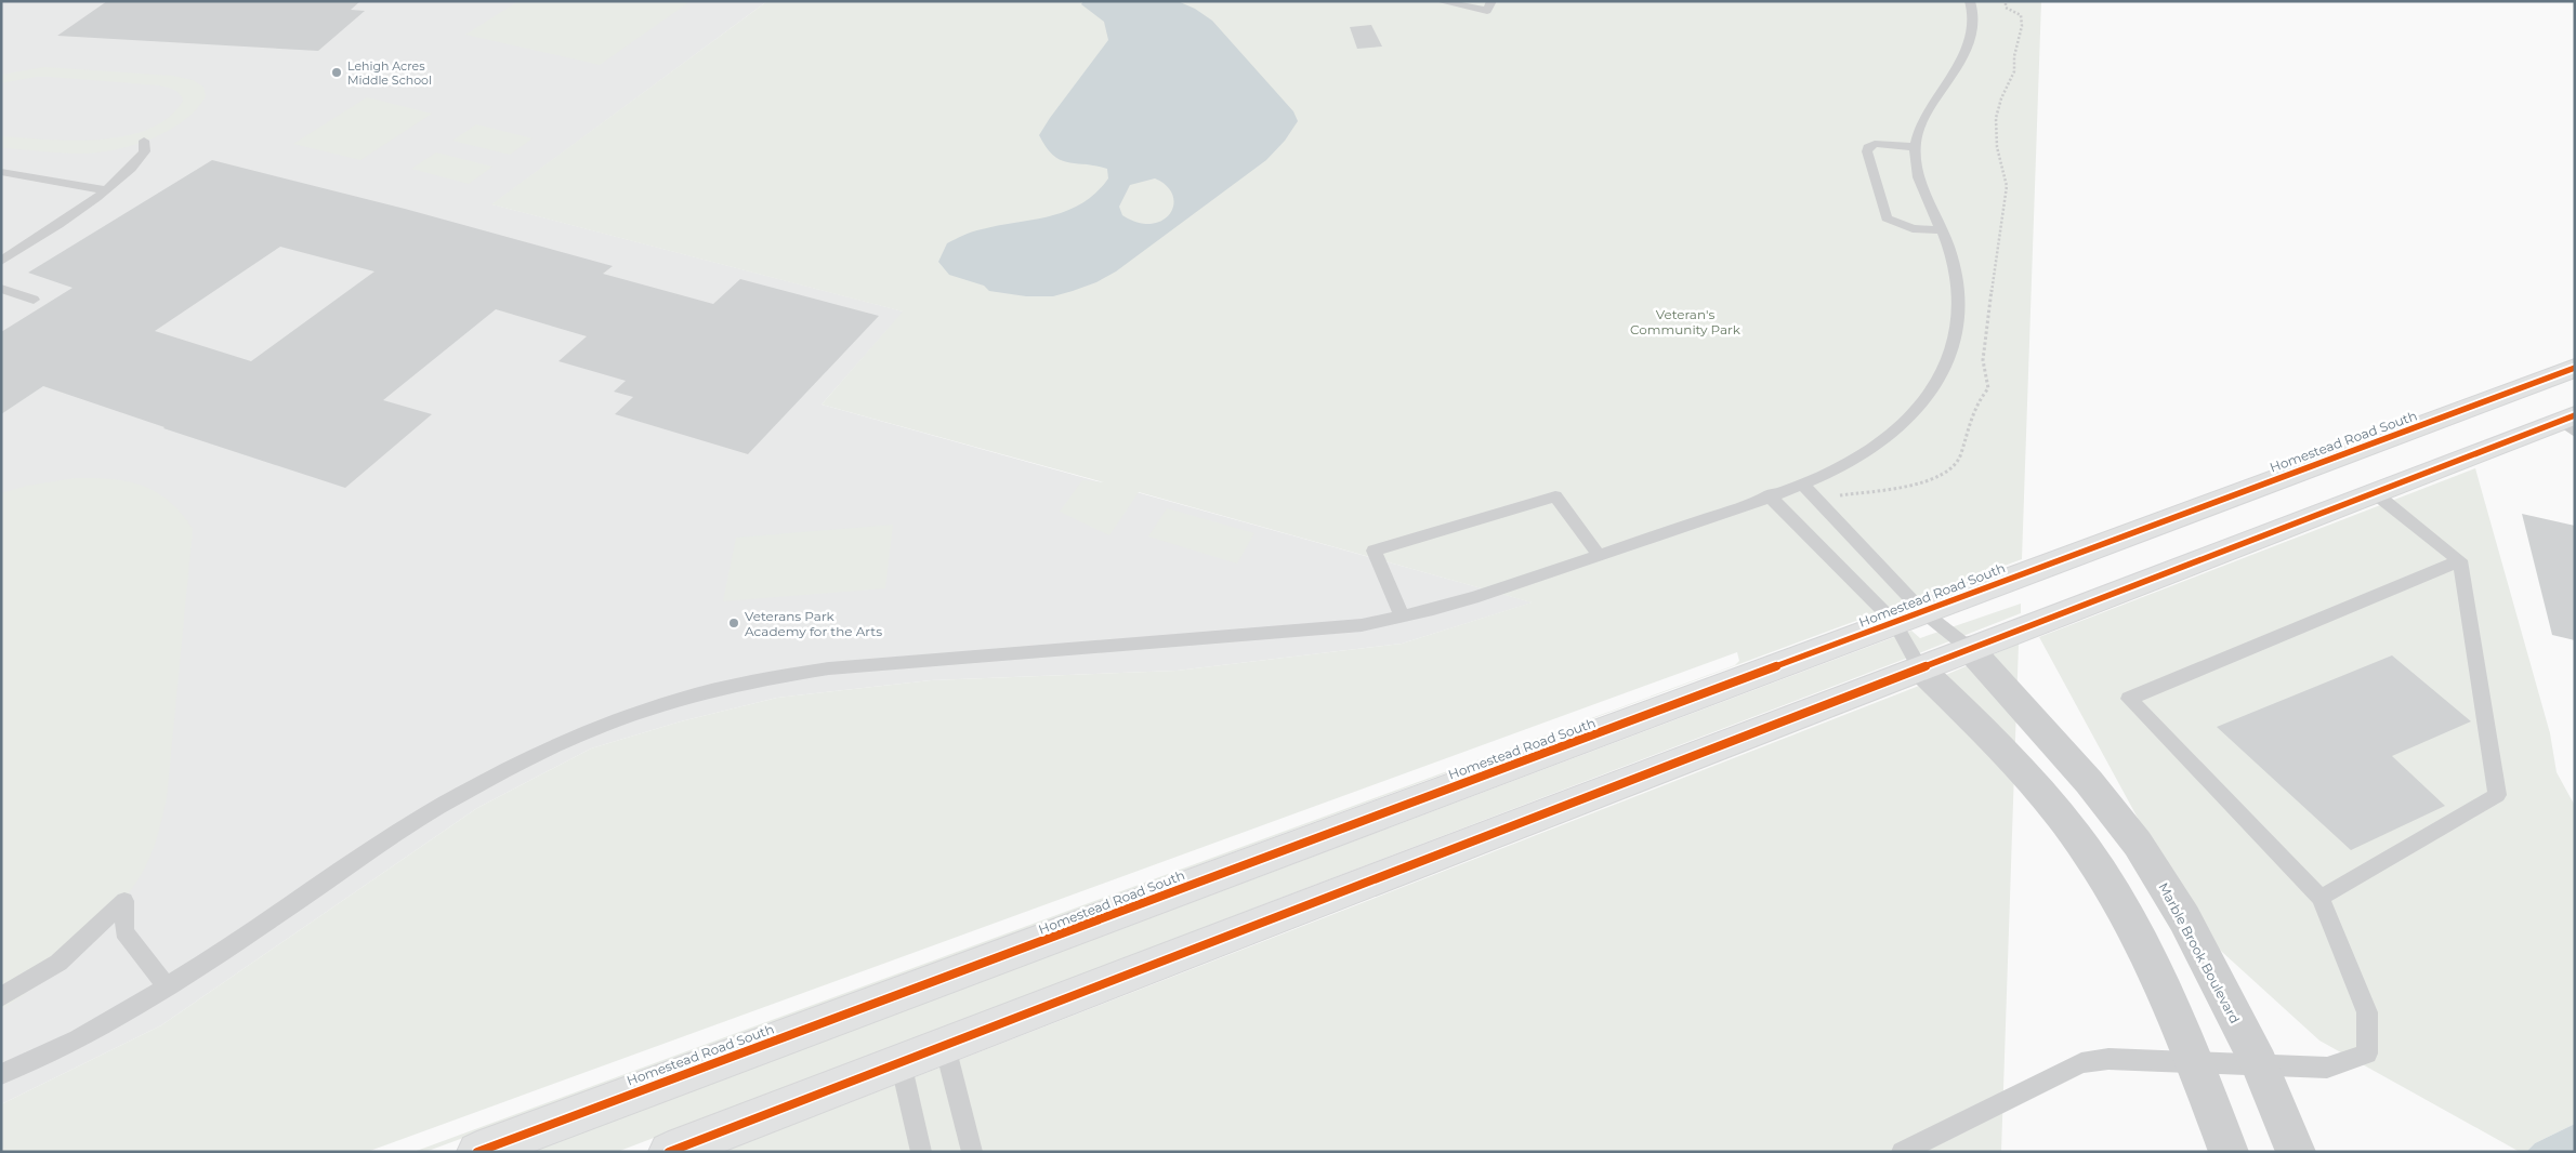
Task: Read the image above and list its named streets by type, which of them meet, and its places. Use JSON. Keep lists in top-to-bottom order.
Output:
{
  "streets": {
    "main road": ["Homestead Road South"],
    "street": ["Marble Brook Boulevard"]
  },
  "parks": ["Veteran's Community Park"],
  "places": ["Lehigh Acres Middle School", "Veterans Park Academy for the Arts"]
}
